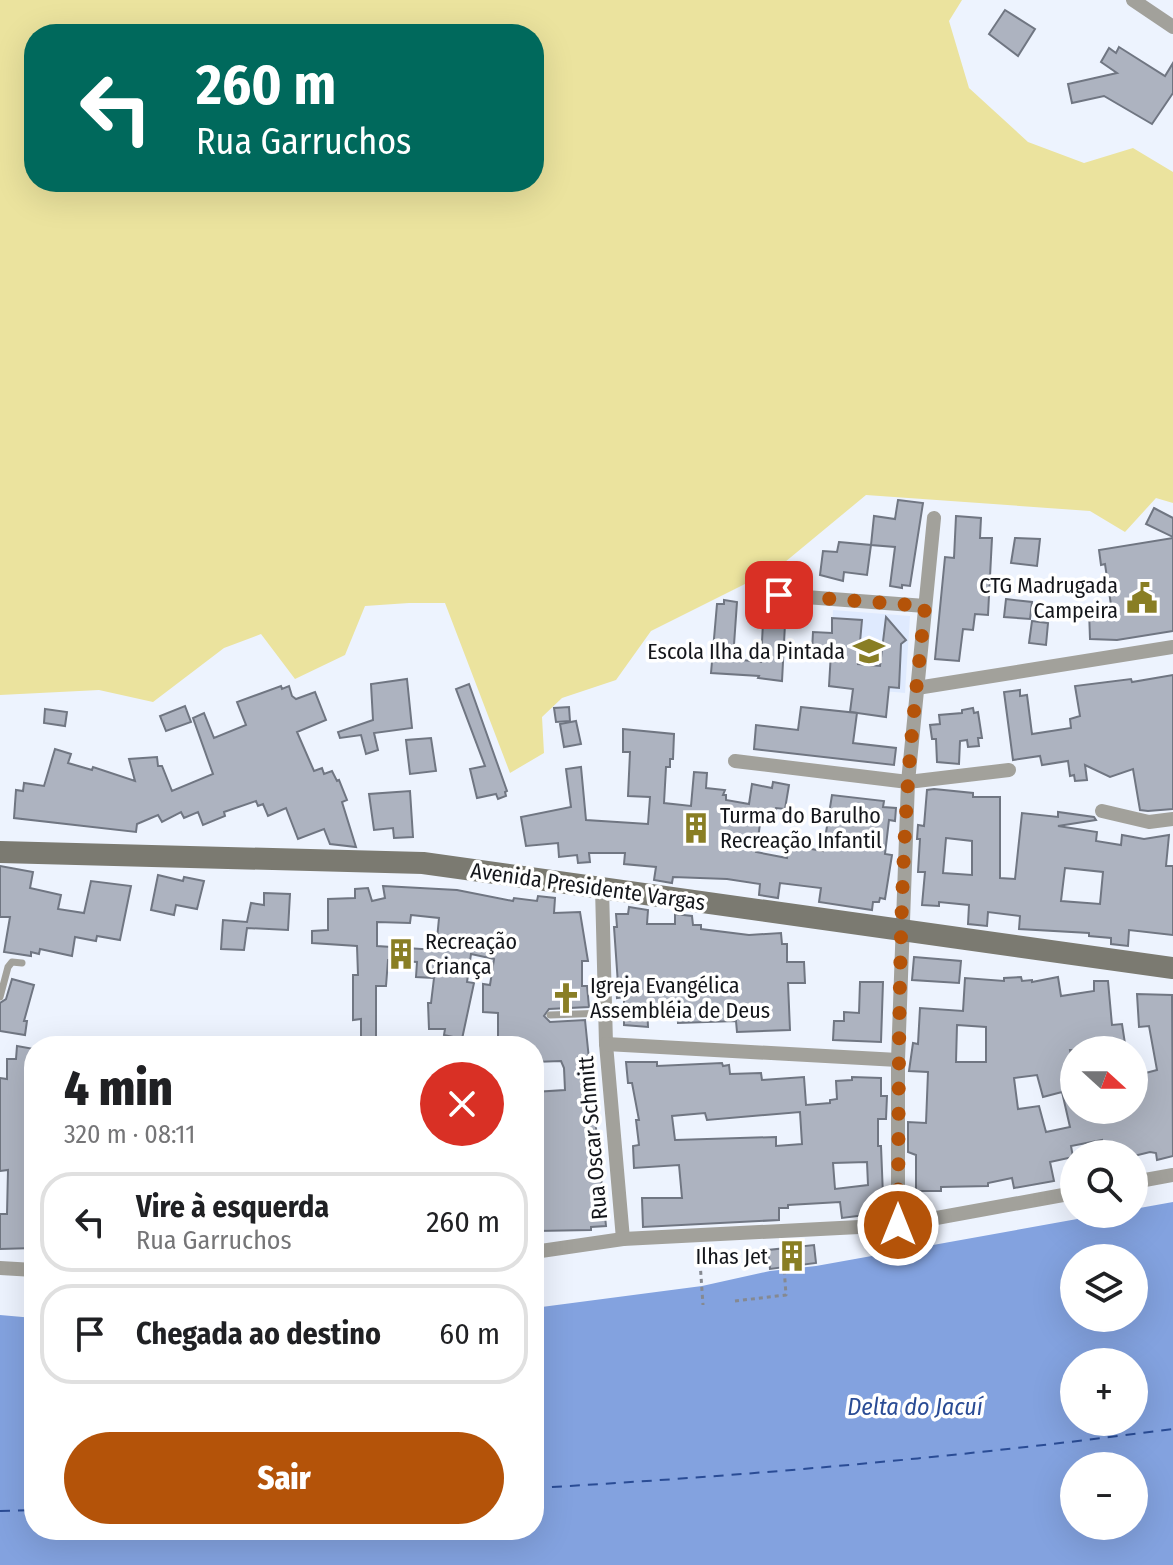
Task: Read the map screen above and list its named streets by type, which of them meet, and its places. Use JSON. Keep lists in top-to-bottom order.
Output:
{
  "streets": {
    "street": ["Avenida Presidente Vargas", "Rua Oscar Schmitt"]
  },
  "crossings": [
    ["Avenida Presidente Vargas", "Rua Oscar Schmitt"]
  ],
  "water": ["Delta do Jacuí"],
  "places": {
    "public building": ["CTG Madrugada Campeira"],
    "school or university": ["Escola Ilha da Pintada"],
    "building": ["Turma do Barulho Recreação Infantil", "Recreação Criança", "Ilhas Jet"],
    "church": ["Igreja Evangélica Assembléia de Deus"]
  },
  "north": "right",
  "page": {
    "turn": ["260 m", "Rua Garruchos"],
    "map_buttons": ["+", "−"],
    "heading": ["4 min", "320 m · 08:11"],
    "list": [
      {
        "name": "Vire à esquerda",
        "note": "Rua Garruchos",
        "value": "260 m"
      },
      {
        "name": "Chegada ao destino",
        "value": "60 m"
      }
    ],
    "buttons": "Sair"
  }
}
